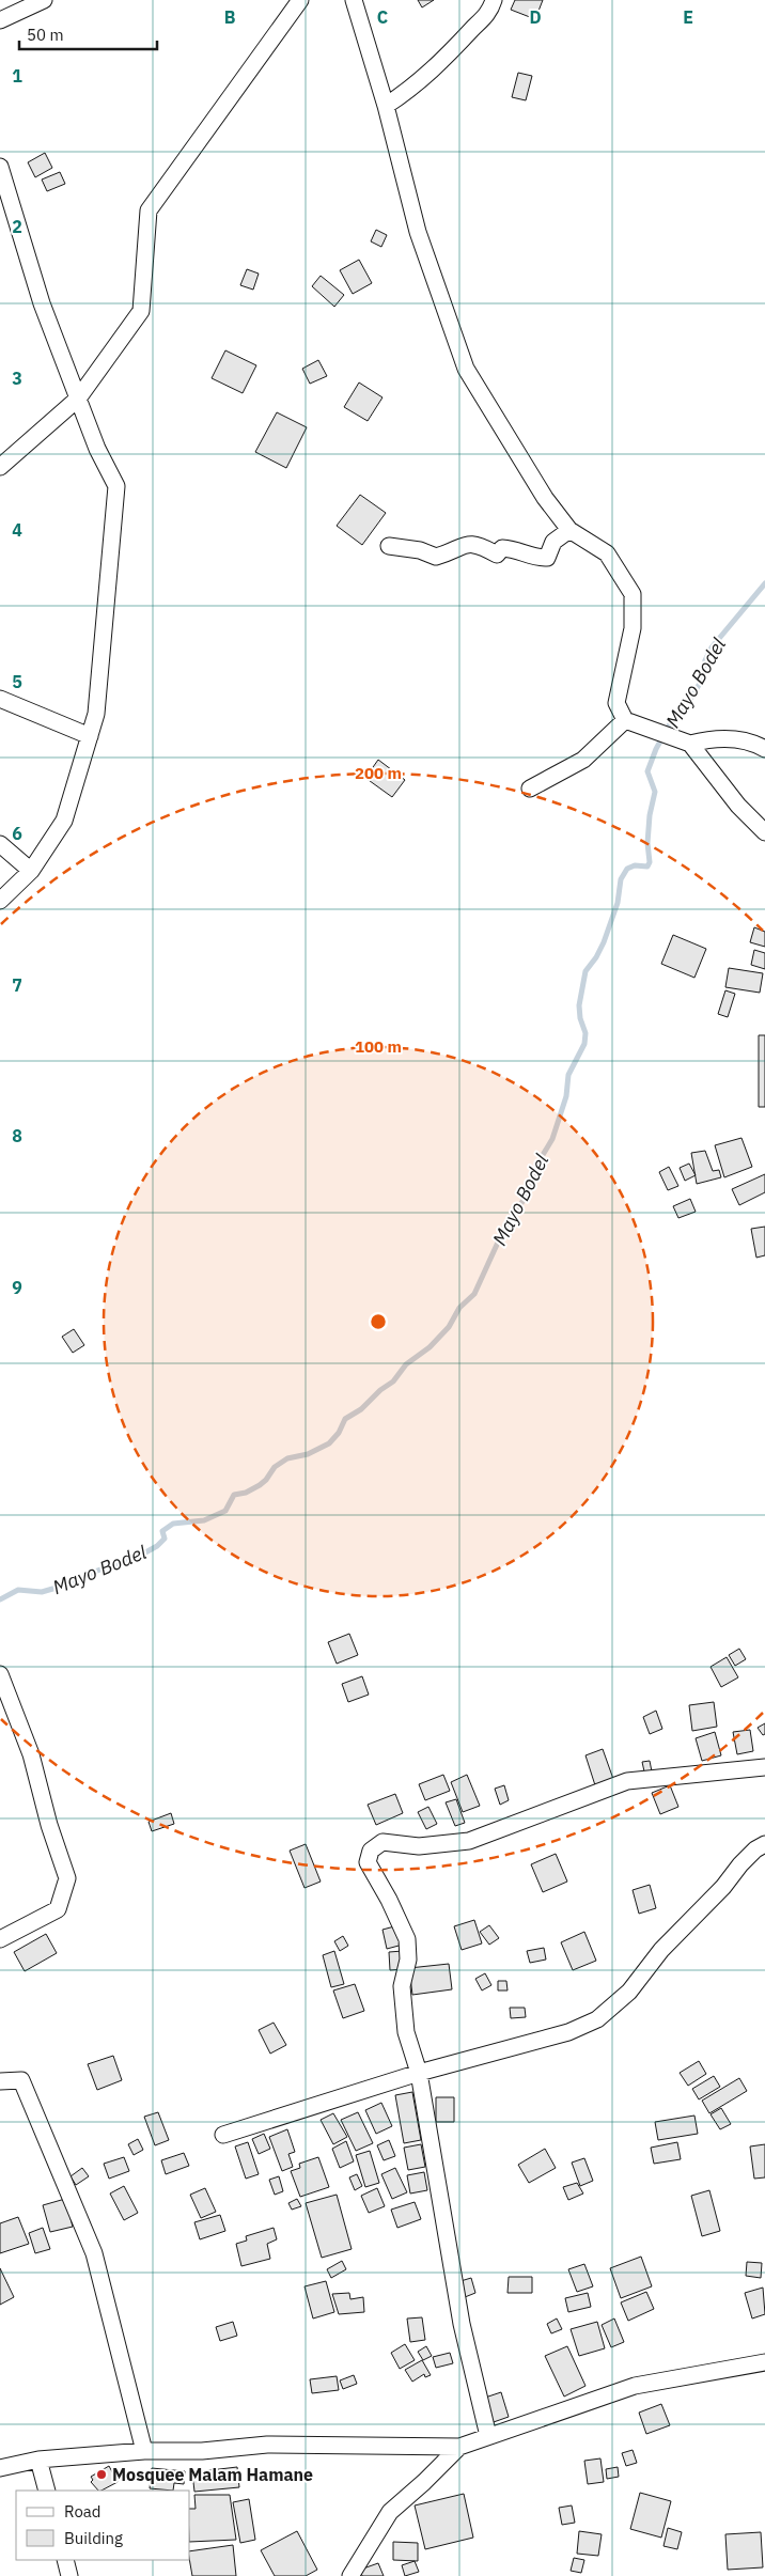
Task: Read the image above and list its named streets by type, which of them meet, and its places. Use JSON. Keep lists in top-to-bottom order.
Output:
{
  "water": ["Mayo Bodel"],
  "places": ["Mosquee Malam Hamane"],
  "legend": ["Road", "Building"],
  "scale_bar": "50 m",
  "grid": {
    "columns": [
      "B",
      "C",
      "D",
      "E"
    ],
    "rows": [
      "1",
      "2",
      "3",
      "4",
      "5",
      "6",
      "7",
      "8",
      "9"
    ]
  },
  "rings": ["200 m", "100 m"]
}
